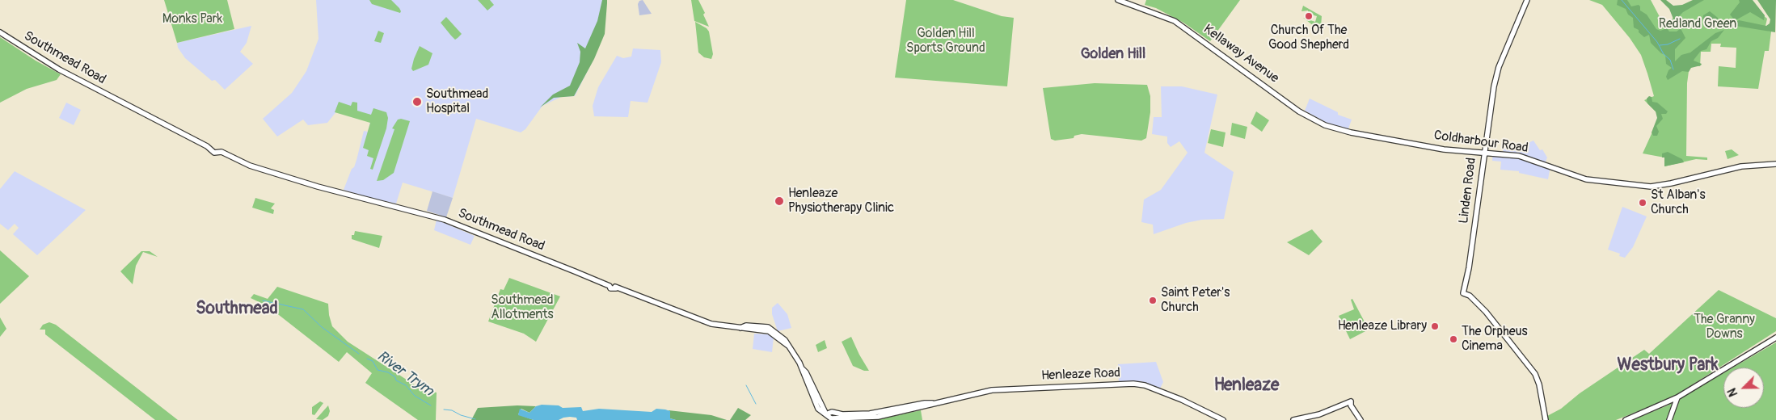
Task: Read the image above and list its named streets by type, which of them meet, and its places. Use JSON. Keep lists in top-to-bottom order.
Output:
{
  "streets": {
    "main road": [
      "Kellaway Avenue",
      "Southmead Road",
      "Coldharbour Road",
      "Linden Road",
      "Henleaze Road"
    ]
  },
  "crossings": [
    ["Kellaway Avenue", "Coldharbour Road"],
    ["Southmead Road", "Henleaze Road"],
    ["Coldharbour Road", "Linden Road"]
  ],
  "districts": [
    "Golden Hill",
    "Southmead",
    "Westbury Park",
    "Henleaze"
  ],
  "water": ["River Trym"],
  "parks": [
    "Monks Park",
    "Redland Green",
    "Golden Hill Sports Ground",
    "Southmead Allotments",
    "The Granny Downs"
  ],
  "places": [
    "Church Of The Good Shepherd",
    "Southmead Hospital",
    "Henleaze Physiotherapy Clinic",
    "St Alban's Church",
    "Saint Peter's Church",
    "Henleaze Library",
    "The Orpheus Cinema"
  ],
  "north": "bottom left"
}
